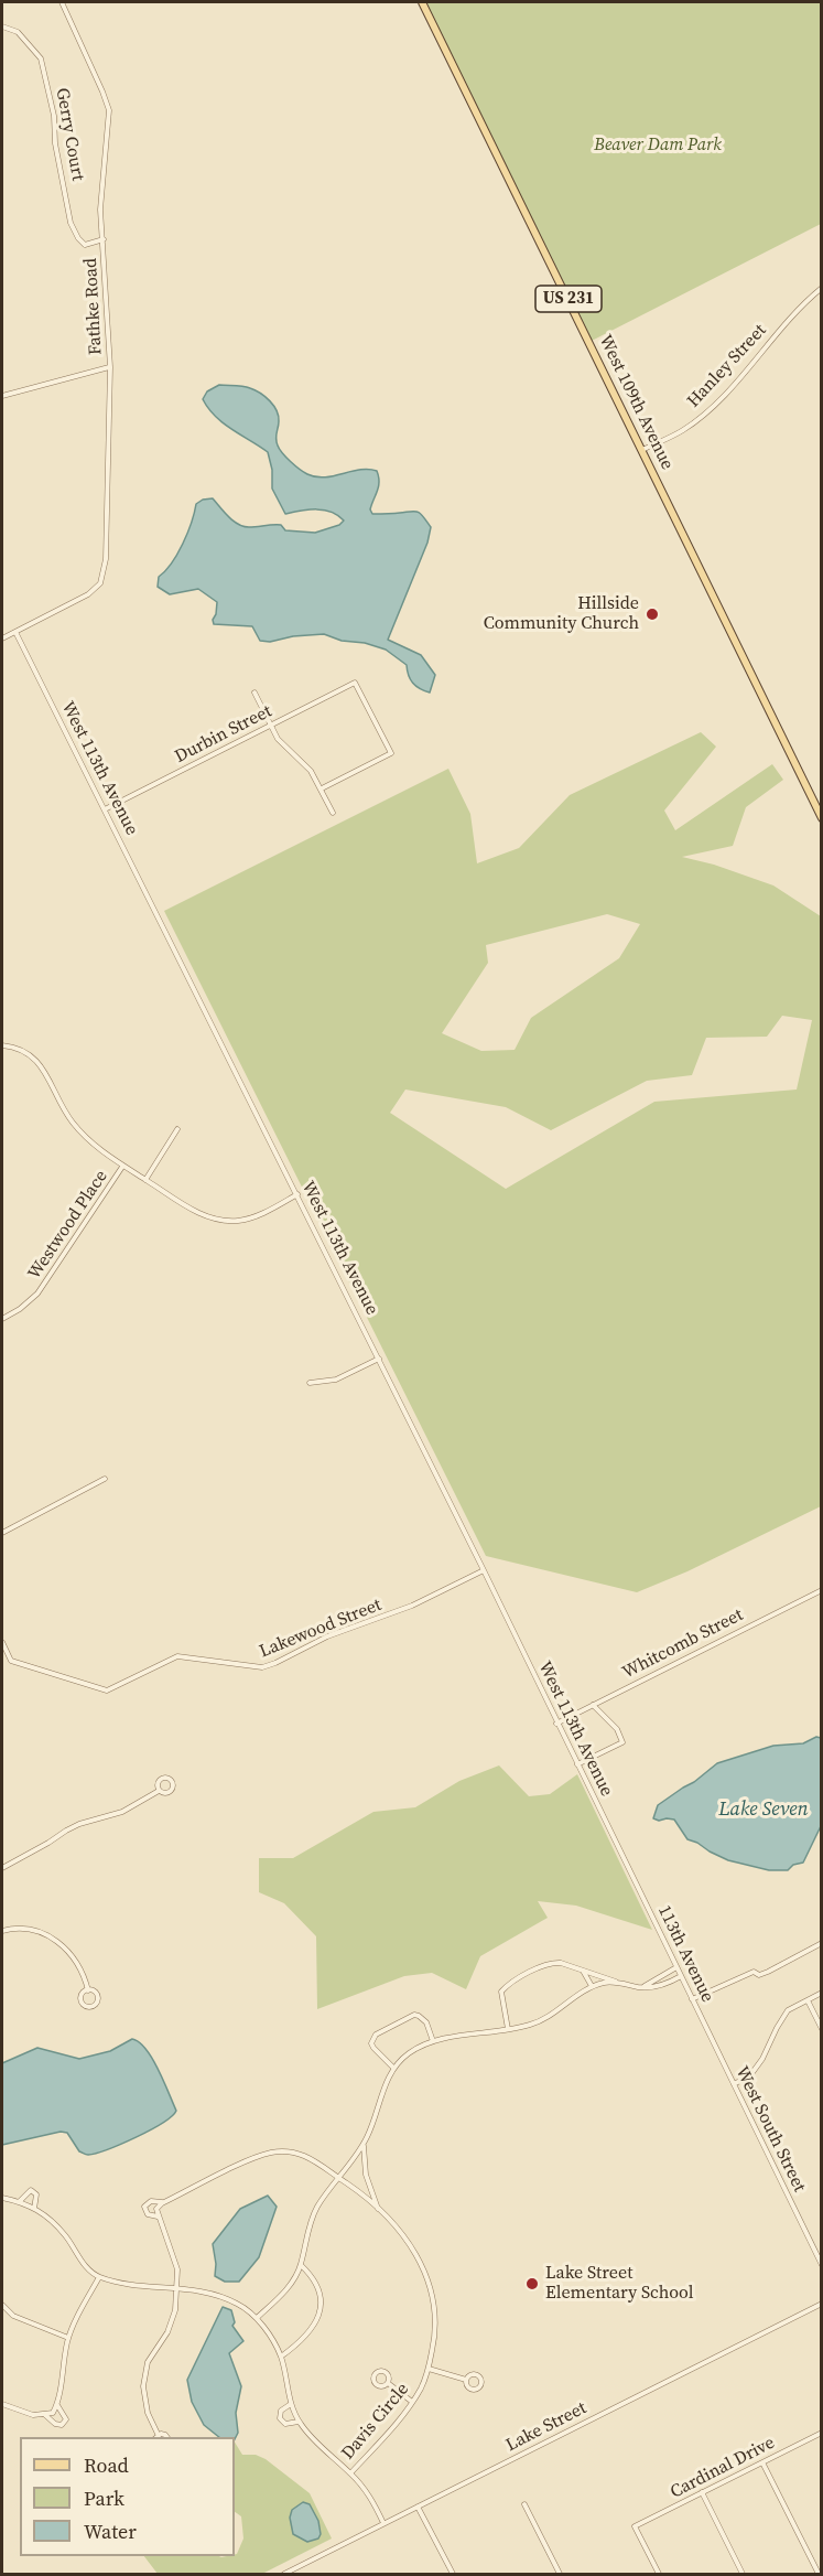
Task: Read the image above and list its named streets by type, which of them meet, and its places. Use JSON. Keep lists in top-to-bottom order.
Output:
{
  "streets": {
    "main road": ["US 231", "West 109th Avenue"],
    "street": [
      "Gerry Court",
      "Fathke Road",
      "Hanley Street",
      "Durbin Street",
      "West 113th Avenue",
      "Westwood Place",
      "Lakewood Street",
      "Whitcomb Street",
      "113th Avenue",
      "West South Street",
      "Davis Circle",
      "Lake Street",
      "Cardinal Drive"
    ]
  },
  "crossings": [
    ["Gerry Court", "Fathke Road"],
    ["Fathke Road", "West 113th Avenue"],
    ["Hanley Street", "West 109th Avenue"],
    ["Durbin Street", "West 113th Avenue"],
    ["West 113th Avenue", "Lakewood Street"],
    ["West 113th Avenue", "Whitcomb Street"],
    ["West 113th Avenue", "113th Avenue"],
    ["113th Avenue", "West South Street"]
  ],
  "water": ["Lake Seven"],
  "parks": ["Beaver Dam Park"],
  "places": ["Hillside Community Church", "Lake Street Elementary School"],
  "legend": ["Road", "Park", "Water"]
}
